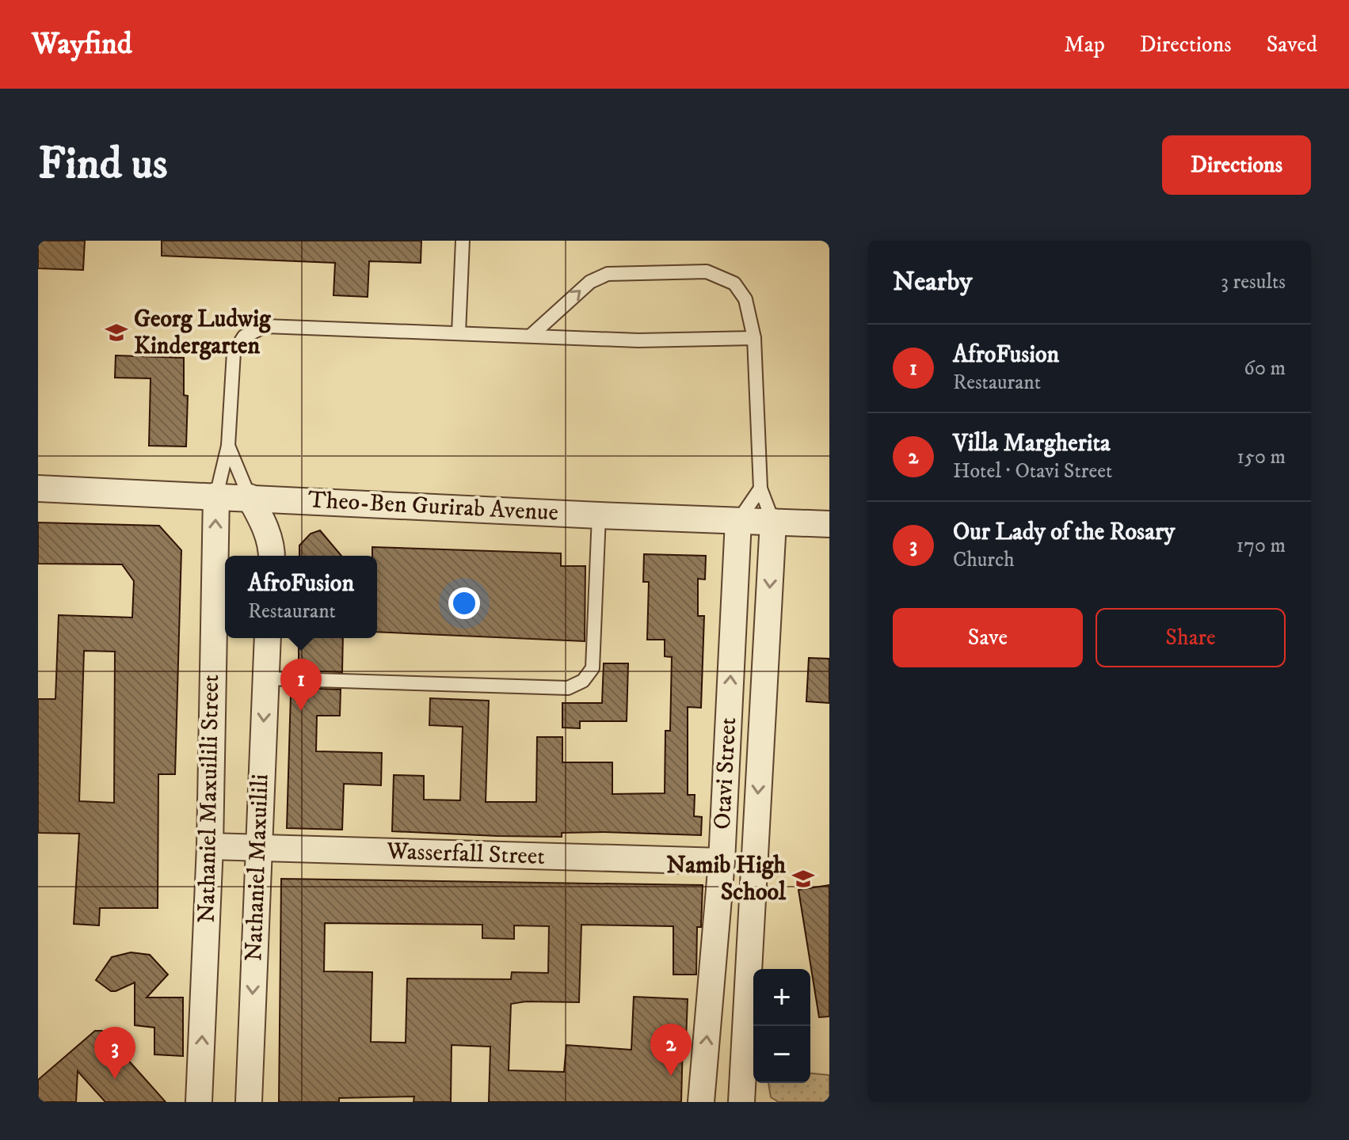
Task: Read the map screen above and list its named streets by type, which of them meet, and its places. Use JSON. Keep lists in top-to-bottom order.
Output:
{
  "streets": {
    "street": [
      "Theo-Ben Gurirab Avenue",
      "Otavi Street",
      "Nathaniel Maxuilili Street",
      "Wasserfall Street",
      "Nathaniel Maxuilili"
    ]
  },
  "crossings": [
    ["Theo-Ben Gurirab Avenue", "Otavi Street"],
    ["Theo-Ben Gurirab Avenue", "Nathaniel Maxuilili Street"],
    ["Otavi Street", "Wasserfall Street"],
    ["Nathaniel Maxuilili Street", "Wasserfall Street"],
    ["Wasserfall Street", "Nathaniel Maxuilili"]
  ],
  "one_way": ["Nathaniel Maxuilili Street", "Nathaniel Maxuilili"],
  "places": {
    "school or university": ["Georg Ludwig Kindergarten", "Namib High School"]
  },
  "page": {
    "header": "Wayfind",
    "nav": ["Map", "Directions", "Saved"],
    "buttons": [
      "Directions",
      ["Save", "Share"]
    ],
    "title": "Find us",
    "heading": ["Nearby", "3 results"],
    "list": [
      {
        "mark": "1",
        "name": "AfroFusion",
        "note": "Restaurant",
        "value": "60 m"
      },
      {
        "mark": "2",
        "name": "Villa Margherita",
        "note": "Hotel · Otavi Street",
        "value": "150 m"
      },
      {
        "mark": "3",
        "name": "Our Lady of the Rosary",
        "note": "Church",
        "value": "170 m"
      }
    ],
    "popup": ["AfroFusion", "Restaurant"],
    "pins": ["1", "2", "3"],
    "map_buttons": ["+", "−"]
  }
}
